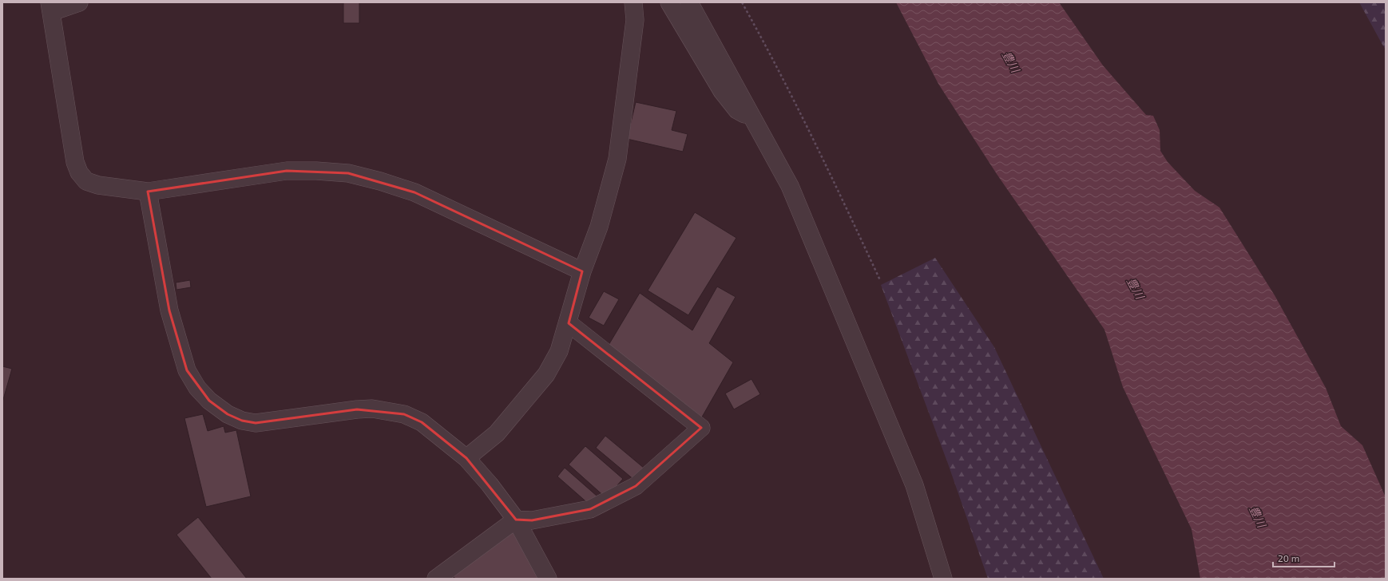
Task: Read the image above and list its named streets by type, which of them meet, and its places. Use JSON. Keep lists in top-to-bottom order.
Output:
{
  "water": ["豊川"],
  "scale_bar": "20 m"
}
